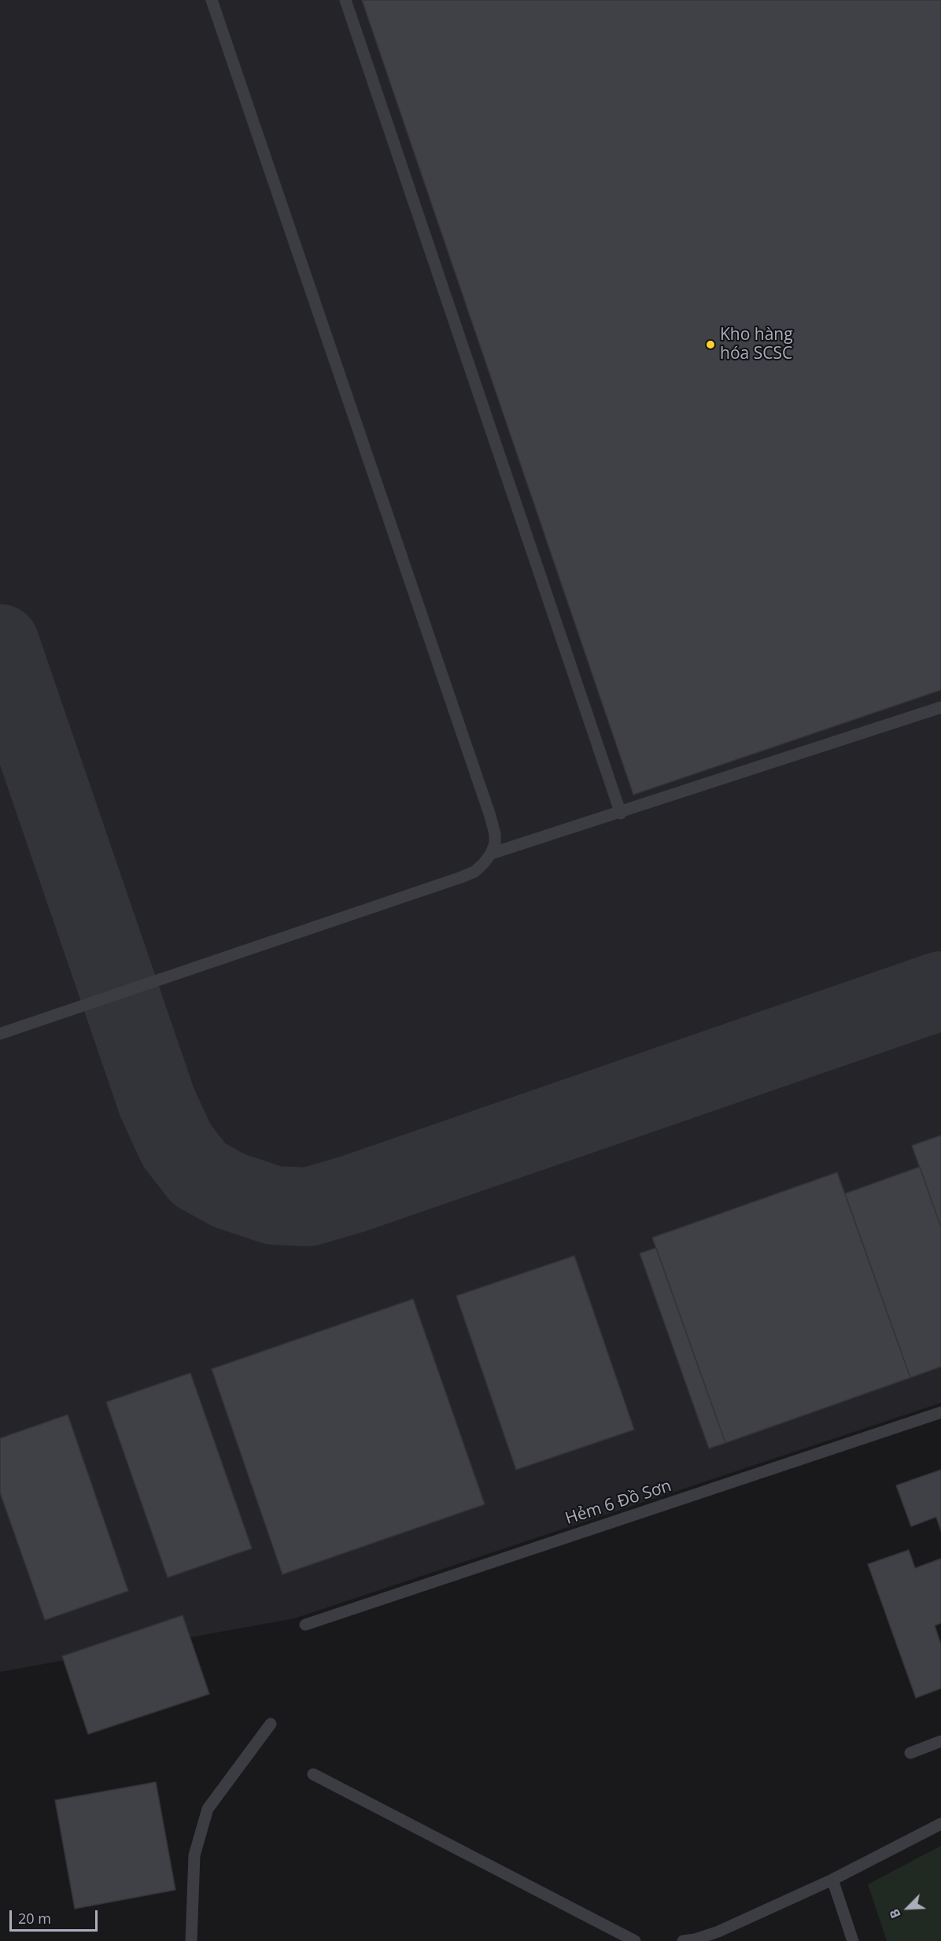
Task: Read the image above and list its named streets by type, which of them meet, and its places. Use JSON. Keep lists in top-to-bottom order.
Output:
{
  "streets": {
    "lane": ["Hẻm 6 Đồ Sơn"]
  },
  "places": ["Kho hàng hóa SCSC"],
  "scale_bar": "20 m",
  "north": "bottom left"
}
